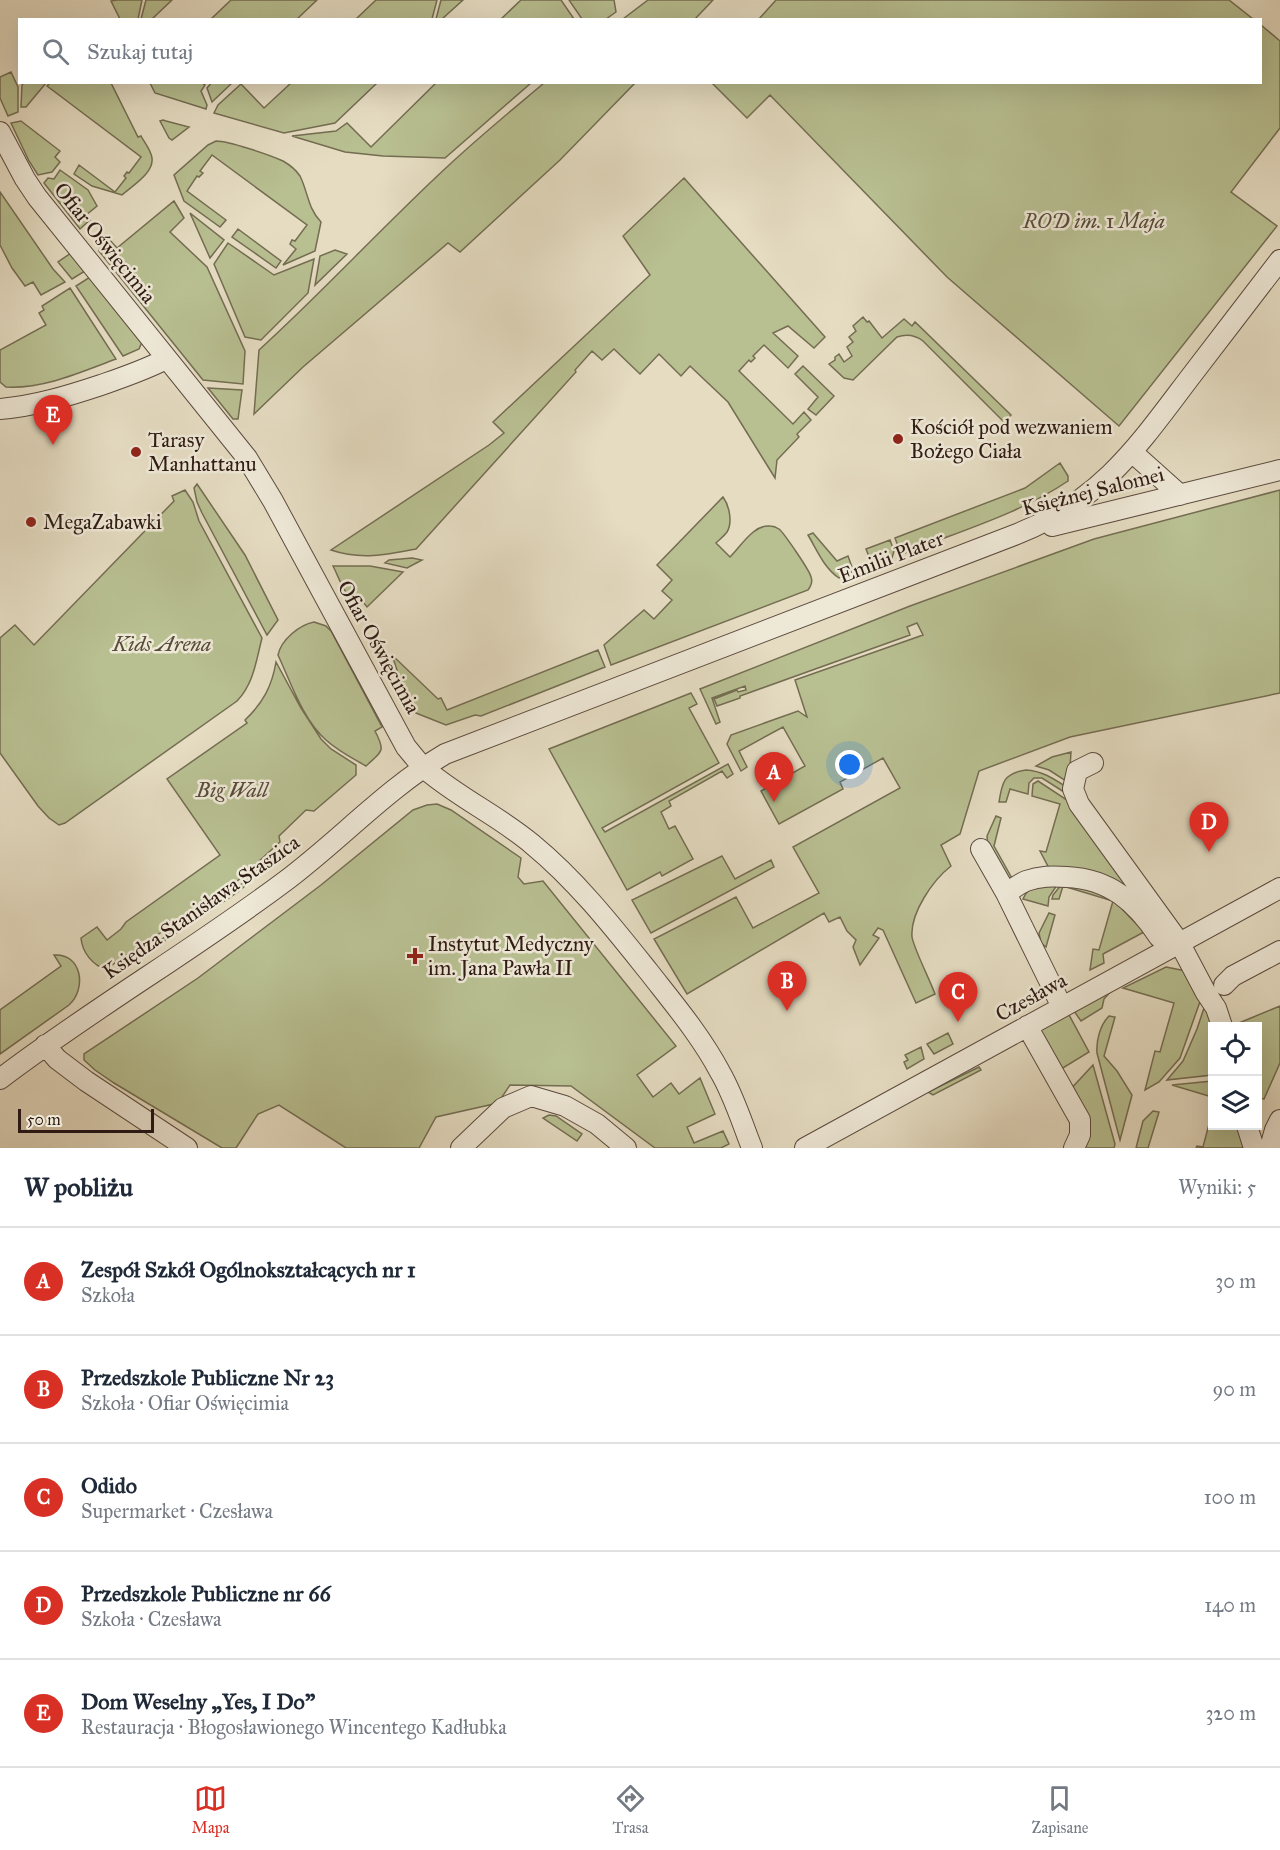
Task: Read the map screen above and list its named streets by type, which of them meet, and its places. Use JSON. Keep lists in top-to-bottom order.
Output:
{
  "streets": {
    "street": [
      "Ofiar Oświęcimia",
      "Księżnej Salomei",
      "Emilii Plater",
      "Księdza Stanisława Staszica",
      "Czesława"
    ]
  },
  "crossings": [
    ["Ofiar Oświęcimia", "Emilii Plater"],
    ["Ofiar Oświęcimia", "Księdza Stanisława Staszica"],
    ["Księżnej Salomei", "Emilii Plater"],
    ["Emilii Plater", "Księdza Stanisława Staszica"]
  ],
  "parks": ["ROD im. 1 Maja", "Kids Arena", "Big Wall"],
  "places": {
    "other": ["Kościół pod wezwaniem Bożego Ciała", "Tarasy Manhattanu", "MegaZabawki"],
    "health": ["Instytut Medyczny im. Jana Pawła II"]
  },
  "scale_bar": "50 m",
  "page": {
    "search": "Szukaj tutaj",
    "pins": [
      "E",
      "A",
      "D",
      "B",
      "C"
    ],
    "scale": "50 m",
    "heading": ["W pobliżu", "Wyniki: 5"],
    "list": [
      {
        "mark": "A",
        "name": "Zespół Szkół Ogólnokształcących nr 1",
        "note": "Szkoła",
        "value": "30 m"
      },
      {
        "mark": "B",
        "name": "Przedszkole Publiczne Nr 23",
        "note": "Szkoła · Ofiar Oświęcimia",
        "value": "90 m"
      },
      {
        "mark": "C",
        "name": "Odido",
        "note": "Supermarket · Czesława",
        "value": "100 m"
      },
      {
        "mark": "D",
        "name": "Przedszkole Publiczne nr 66",
        "note": "Szkoła · Czesława",
        "value": "140 m"
      },
      {
        "mark": "E",
        "name": "Dom Weselny „Yes, I Do”",
        "note": "Restauracja · Błogosławionego Wincentego Kadłubka",
        "value": "320 m"
      }
    ],
    "nav": ["Mapa", "Trasa", "Zapisane"]
  }
}
